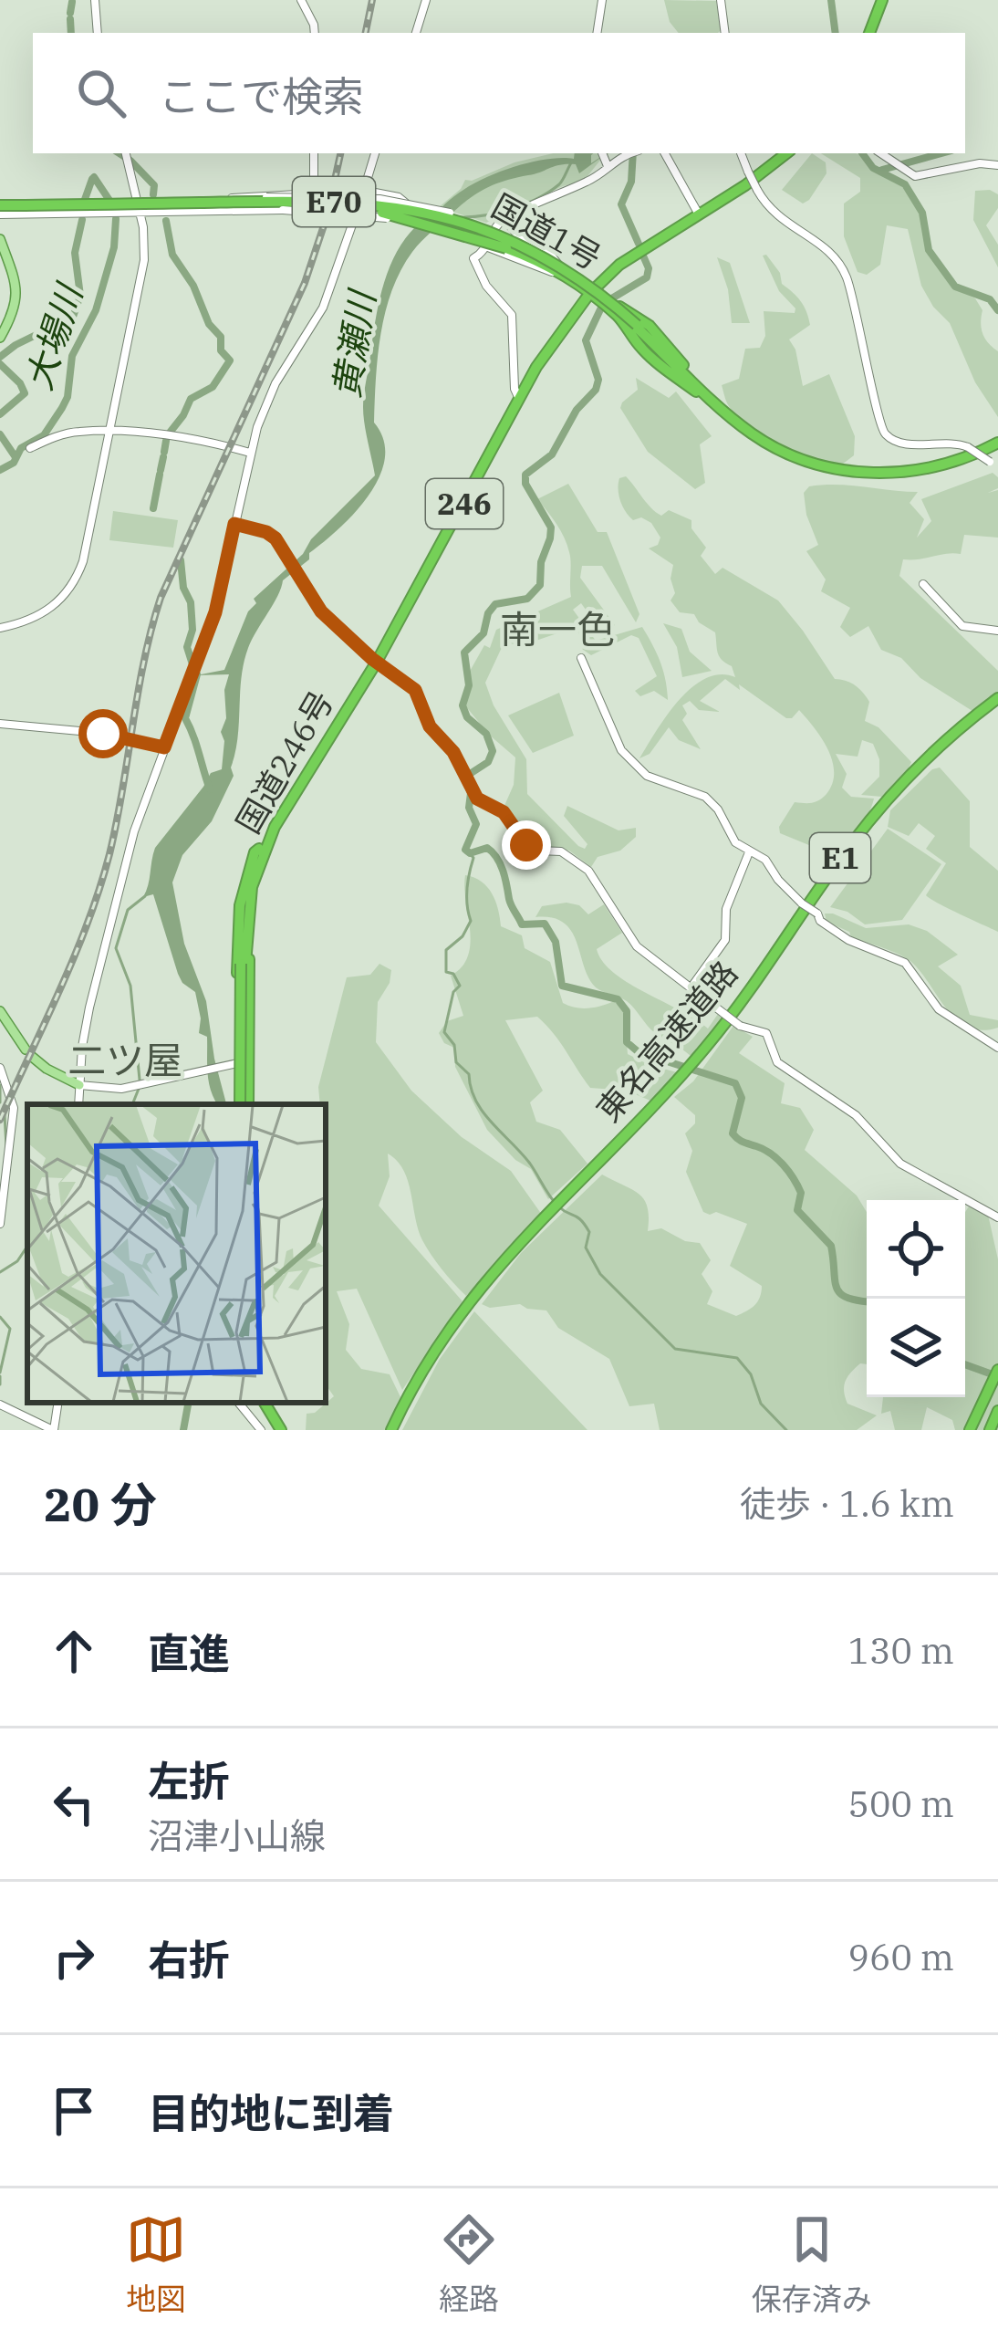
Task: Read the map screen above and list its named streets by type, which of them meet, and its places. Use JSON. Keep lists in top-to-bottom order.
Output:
{
  "streets": {
    "highway": [
      "E70",
      "国道1号",
      "246",
      "国道246号",
      "E1",
      "東名高速道路"
    ]
  },
  "crossings": [
    ["E70", "国道1号"],
    ["国道1号", "国道246号"]
  ],
  "districts": ["南一色", "二ツ屋"],
  "water": ["大場川", "黄瀬川"],
  "page": {
    "search": "ここで検索",
    "heading": ["20 分", "徒歩 · 1.6 km"],
    "list": [
      ["直進", "130 m"],
      ["左折", "沼津小山線", "500 m"],
      ["右折", "960 m"],
      "目的地に到着"
    ],
    "nav": ["地図", "経路", "保存済み"]
  }
}
